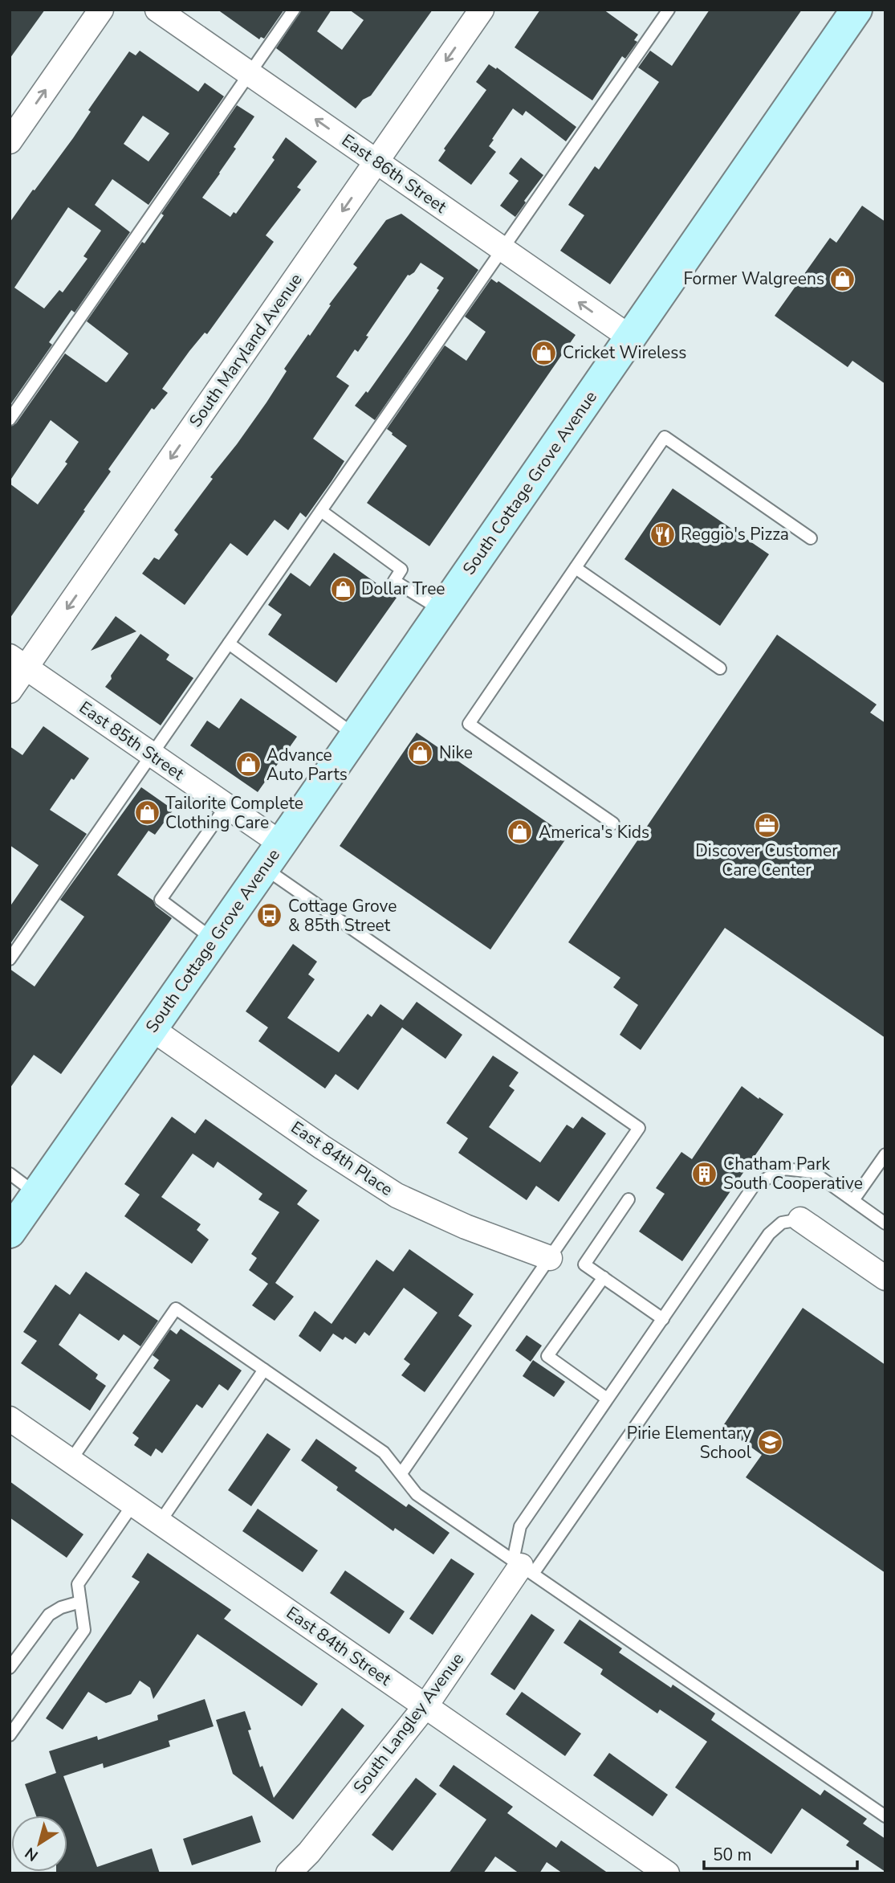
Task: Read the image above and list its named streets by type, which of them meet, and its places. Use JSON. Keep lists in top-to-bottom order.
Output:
{
  "streets": {
    "main road": ["South Cottage Grove Avenue"],
    "street": [
      "East 86th Street",
      "South Maryland Avenue",
      "East 85th Street",
      "East 84th Place",
      "East 84th Street",
      "South Langley Avenue"
    ]
  },
  "crossings": [
    ["East 86th Street", "South Maryland Avenue"],
    ["East 86th Street", "South Cottage Grove Avenue"],
    ["South Maryland Avenue", "East 85th Street"],
    ["South Cottage Grove Avenue", "East 85th Street"],
    ["South Cottage Grove Avenue", "East 84th Place"],
    ["East 84th Street", "South Langley Avenue"]
  ],
  "one_way": ["East 86th Street", "South Maryland Avenue"],
  "places": {
    "shop": [
      "Former Walgreens",
      "Cricket Wireless",
      "Dollar Tree",
      "Nike",
      "Advance Auto Parts",
      "Tailorite Complete Clothing Care",
      "America's Kids"
    ],
    "restaurant": ["Reggio's Pizza"],
    "office": ["Discover Customer Care Center"],
    "bus stop": ["Cottage Grove & 85th Street"],
    "building": ["Chatham Park South Cooperative"],
    "school or university": ["Pirie Elementary School"]
  },
  "scale_bar": "50 m",
  "north": "bottom left"
}
